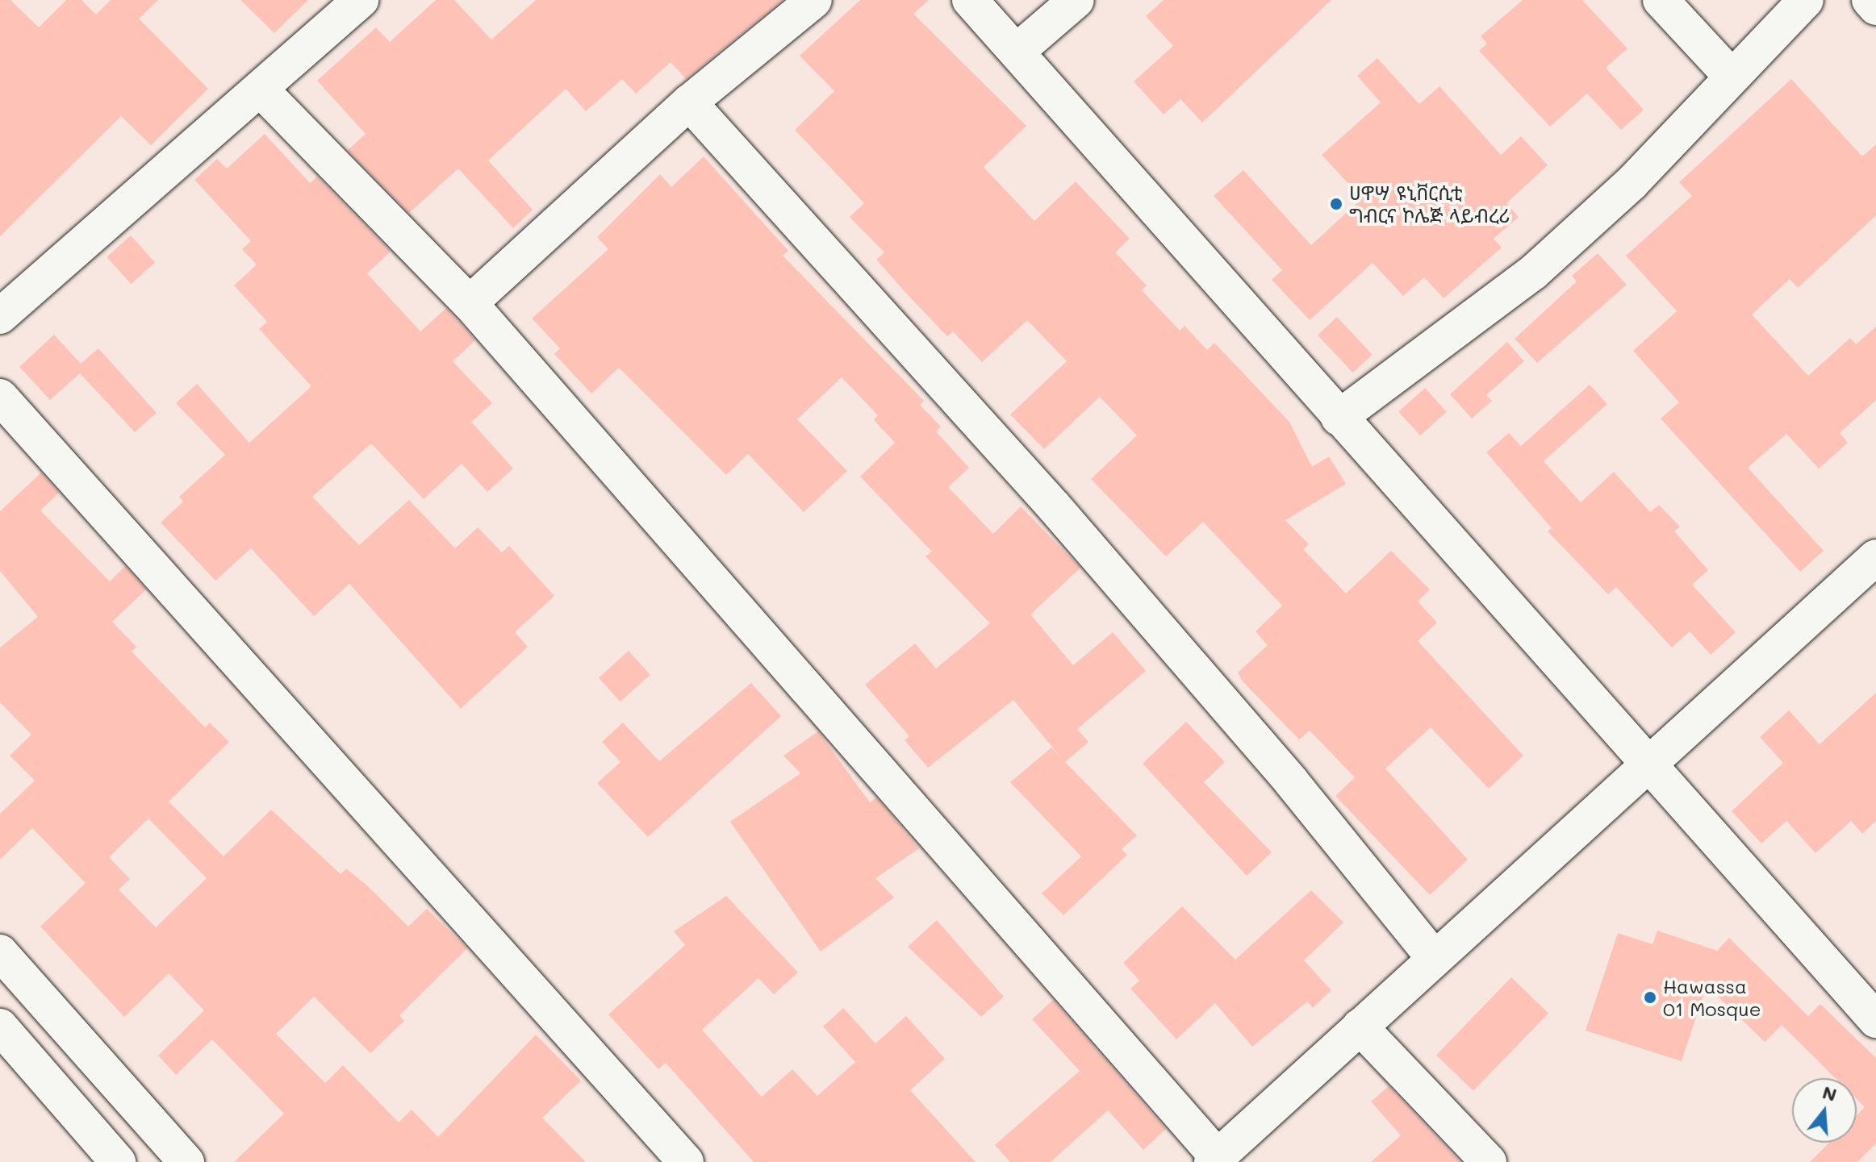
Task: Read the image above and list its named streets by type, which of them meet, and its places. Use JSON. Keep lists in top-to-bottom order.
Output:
{
  "places": ["ሀዋሣ ዩኒቨርሲቲ ግብርና ኮሌጅ ላይብረሪ", "Hawassa 01 Mosque"],
  "north": "top"
}
